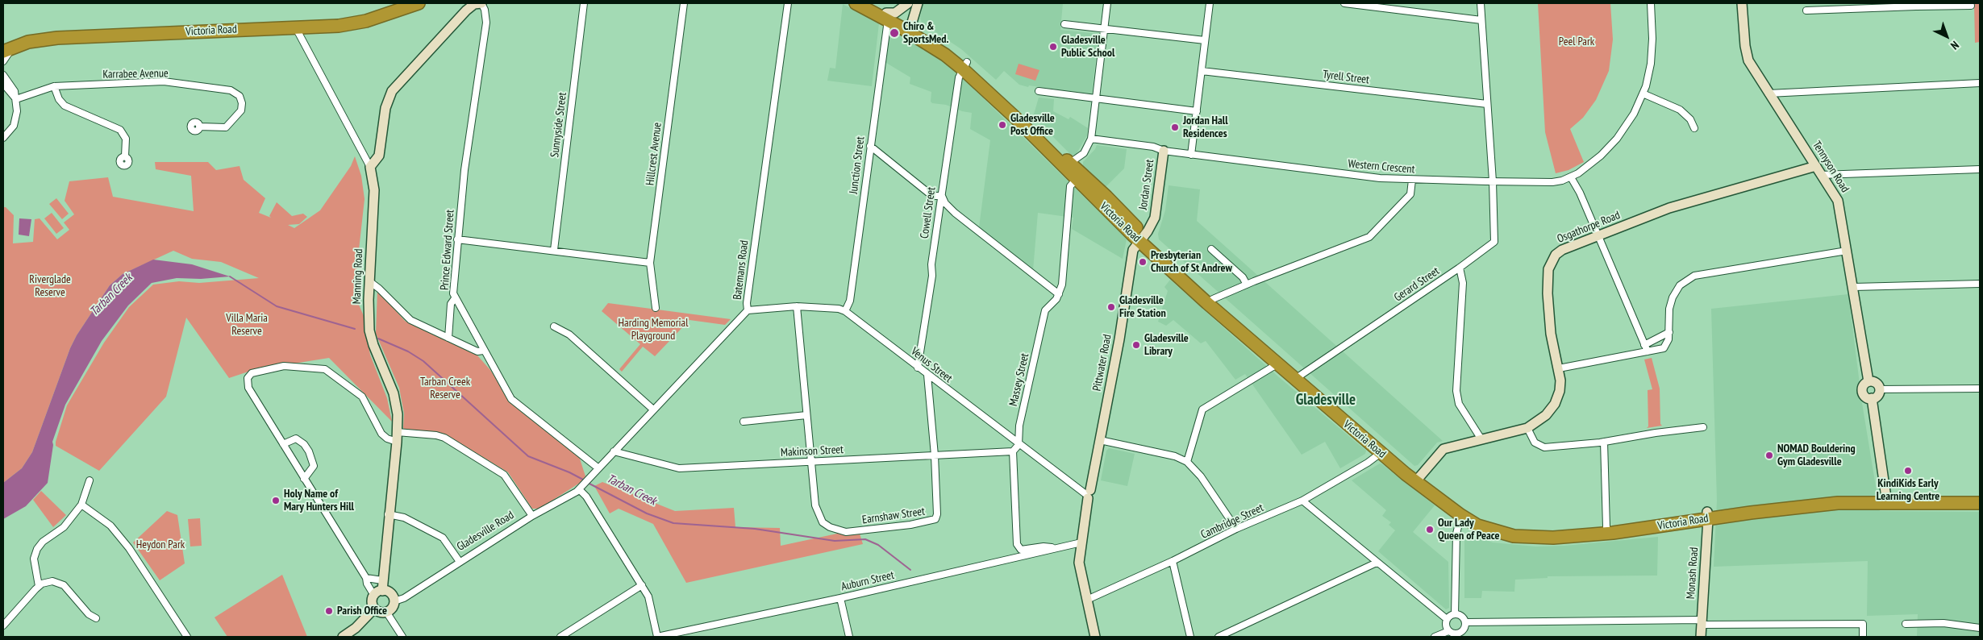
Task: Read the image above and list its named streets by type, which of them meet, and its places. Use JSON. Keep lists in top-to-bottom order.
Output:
{
  "streets": {
    "highway": ["Victoria Road"],
    "street": [
      "Karrabee Avenue",
      "Tyrell Street",
      "Sunnyside Street",
      "Hillcrest Avenue",
      "Junction Street",
      "Western Crescent",
      "Tennyson Road",
      "Jordan Street",
      "Cowell Street",
      "Osgathorpe Road",
      "Prince Edward Street",
      "Batemans Road",
      "Manning Road",
      "Gerard Street",
      "Pittwater Road",
      "Venus Street",
      "Massey Street",
      "Makinson Street",
      "Earnshaw Street",
      "Cambridge Street",
      "Gladesville Road",
      "Monash Road",
      "Auburn Street"
    ]
  },
  "crossings": [
    ["Victoria Road", "Junction Street"],
    ["Victoria Road", "Jordan Street"],
    ["Victoria Road", "Cowell Street"],
    ["Victoria Road", "Osgathorpe Road"],
    ["Victoria Road", "Gerard Street"],
    ["Victoria Road", "Pittwater Road"],
    ["Victoria Road", "Massey Street"],
    ["Victoria Road", "Cambridge Street"],
    ["Victoria Road", "Monash Road"],
    ["Junction Street", "Venus Street"],
    ["Western Crescent", "Jordan Street"],
    ["Western Crescent", "Gerard Street"],
    ["Tennyson Road", "Osgathorpe Road"],
    ["Jordan Street", "Pittwater Road"],
    ["Cowell Street", "Venus Street"],
    ["Prince Edward Street", "Batemans Road"],
    ["Batemans Road", "Venus Street"],
    ["Batemans Road", "Makinson Street"],
    ["Batemans Road", "Gladesville Road"],
    ["Manning Road", "Gladesville Road"],
    ["Pittwater Road", "Venus Street"],
    ["Pittwater Road", "Cambridge Street"],
    ["Pittwater Road", "Auburn Street"],
    ["Venus Street", "Massey Street"],
    ["Venus Street", "Earnshaw Street"],
    ["Makinson Street", "Earnshaw Street"]
  ],
  "districts": ["Gladesville"],
  "water": ["Tarban Creek"],
  "parks": [
    "Peel Park",
    "Riverglade Reserve",
    "Villa Maria Reserve",
    "Harding Memorial Playground",
    "Tarban Creek Reserve",
    "Heydon Park"
  ],
  "places": [
    "Chiro & SportsMed.",
    "Gladesville Public School",
    "Gladesville Post Office",
    "Jordan Hall Residences",
    "Presbyterian Church of St Andrew",
    "Gladesville Fire Station",
    "Gladesville Library",
    "NOMAD Bouldering Gym Gladesville",
    "KindiKids Early Learning Centre",
    "Holy Name of Mary Hunters Hill",
    "Our Lady Queen of Peace",
    "Parish Office"
  ],
  "north": "bottom right"
}
